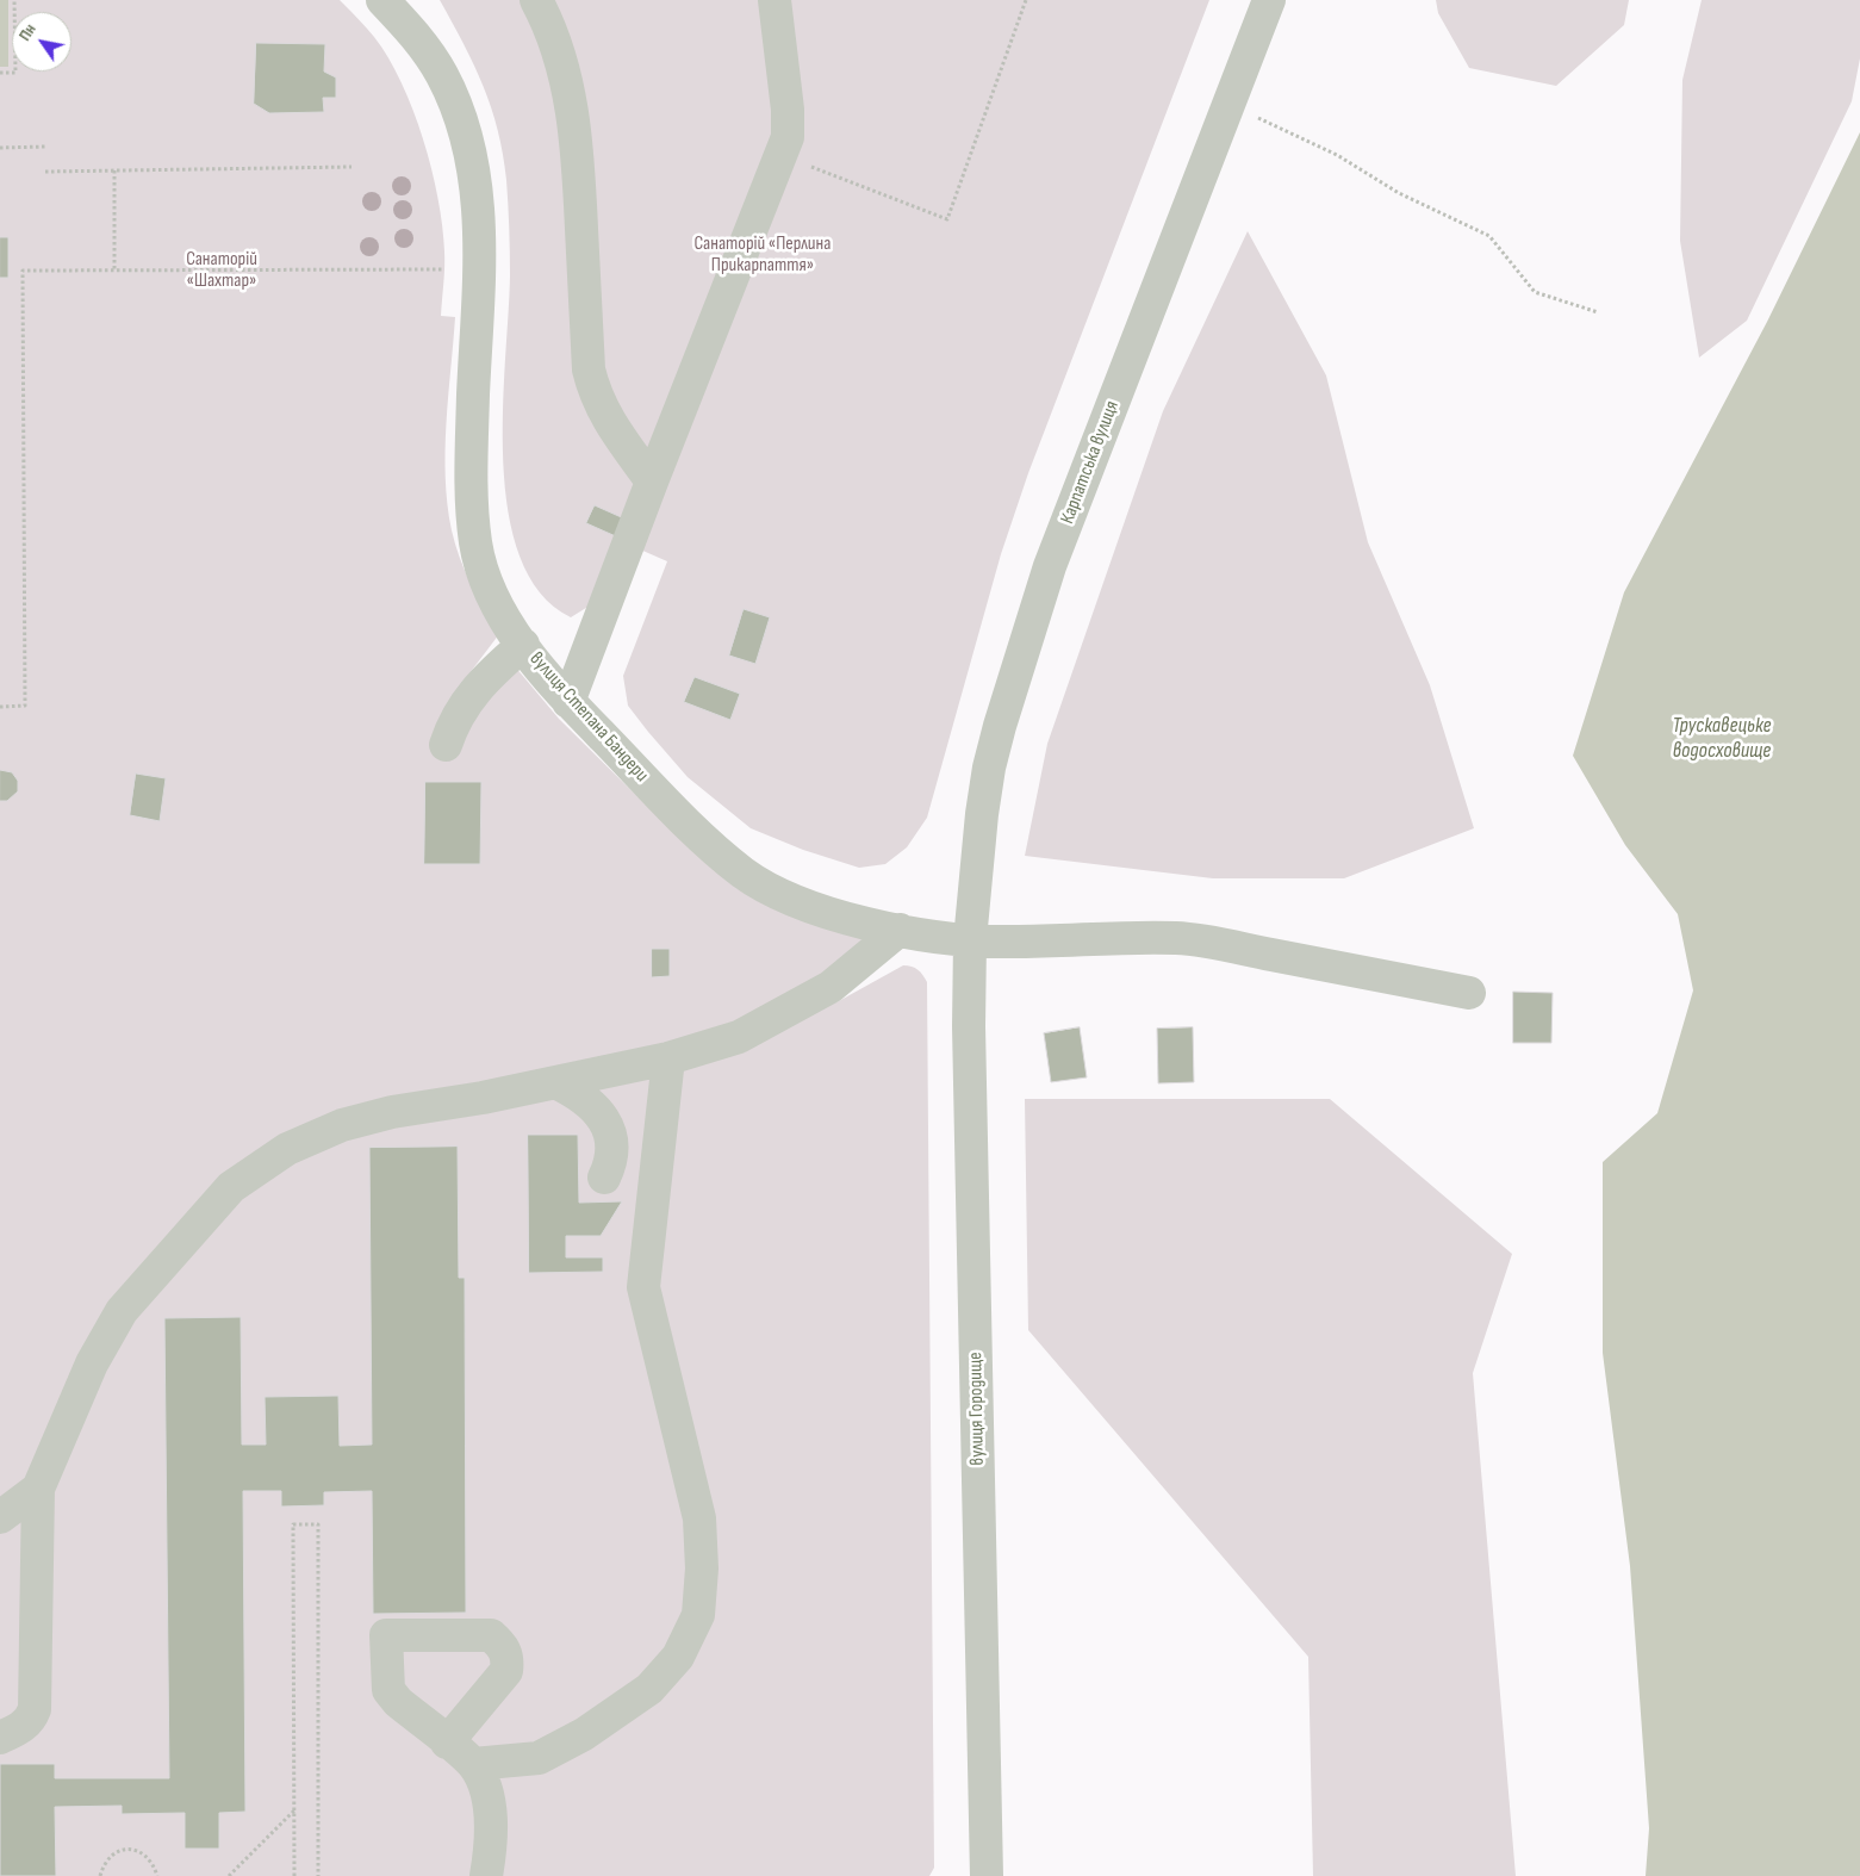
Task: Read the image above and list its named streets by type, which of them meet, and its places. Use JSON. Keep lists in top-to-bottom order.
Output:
{
  "streets": {
    "street": ["Карпатська вулиця", "вулиця Степана Бандери", "вулиця Городище"]
  },
  "crossings": [
    ["Карпатська вулиця", "вулиця Степана Бандери"],
    ["Карпатська вулиця", "вулиця Городище"],
    ["вулиця Степана Бандери", "вулиця Городище"]
  ],
  "water": ["Трускавецьке водосховище"],
  "parks": ["Санаторій «Перлина Прикарпаття»", "Санаторій «Шахтар»"],
  "north": "top left"
}
